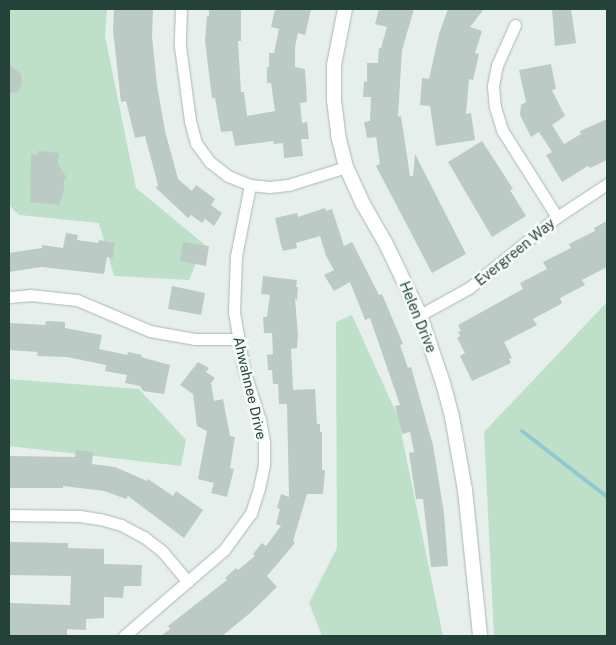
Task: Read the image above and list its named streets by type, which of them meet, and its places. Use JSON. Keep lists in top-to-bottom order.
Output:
{
  "streets": {
    "street": ["Evergreen Way", "Helen Drive", "Ahwahnee Drive"]
  },
  "crossings": [
    ["Evergreen Way", "Helen Drive"]
  ]
}
